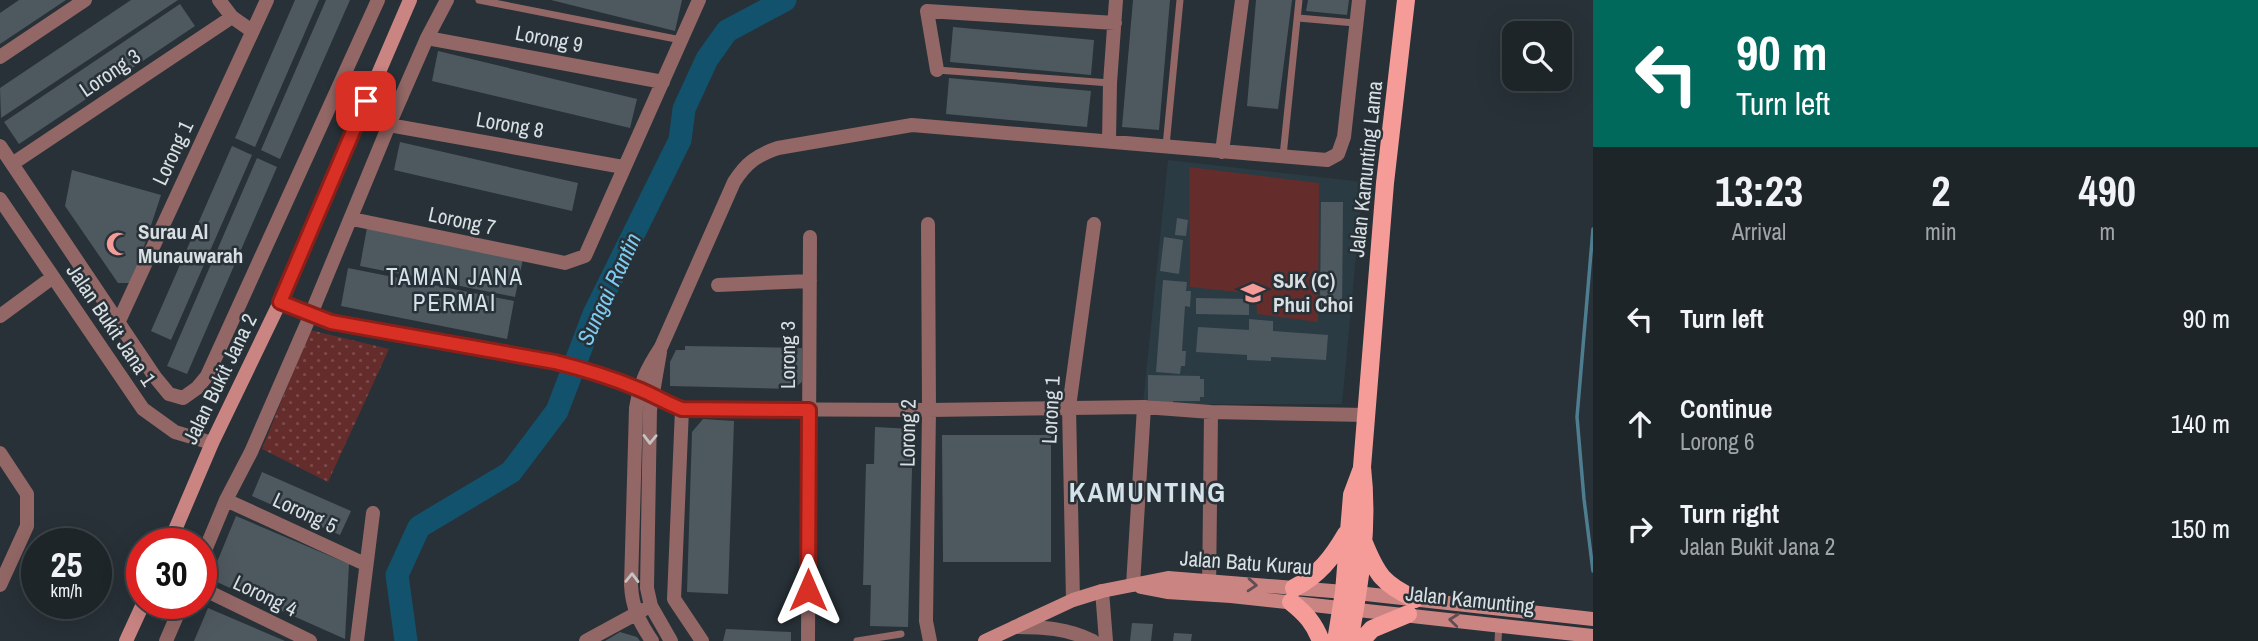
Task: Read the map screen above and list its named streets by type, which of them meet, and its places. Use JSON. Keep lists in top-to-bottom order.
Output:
{
  "streets": {
    "main road": [
      "Jalan Kamunting Lama",
      "Jalan Bukit Jana 2",
      "Jalan Batu Kurau",
      "Jalan Kamunting"
    ],
    "street": [
      "Lorong 9",
      "Lorong 3",
      "Lorong 8",
      "Lorong 1",
      "Lorong 7",
      "Jalan Bukit Jana 1",
      "Lorong 2",
      "Lorong 5",
      "Lorong 4"
    ]
  },
  "crossings": [
    ["Lorong 8", "Lorong 7"],
    ["Lorong 1", "Jalan Batu Kurau"],
    ["Jalan Kamunting Lama", "Jalan Batu Kurau"],
    ["Jalan Kamunting Lama", "Jalan Kamunting"],
    ["Jalan Bukit Jana 1", "Jalan Bukit Jana 2"],
    ["Jalan Batu Kurau", "Jalan Kamunting"]
  ],
  "districts": ["TAMAN JANA PERMAI", "KAMUNTING"],
  "water": ["Sungai Rantin"],
  "places": {
    "mosque": ["Surau Al Munauwarah"],
    "school or university": ["SJK (C) Phui Choi"]
  },
  "page": {
    "turn": ["90 m", "Turn left"],
    "eta": [
      "13:23",
      "Arrival",
      "2",
      "min",
      "490",
      "m"
    ],
    "list": [
      {
        "name": "Turn left",
        "value": "90 m"
      },
      {
        "name": "Continue",
        "note": "Lorong 6",
        "value": "140 m"
      },
      {
        "name": "Turn right",
        "note": "Jalan Bukit Jana 2",
        "value": "150 m"
      }
    ],
    "speed": "25 km/h",
    "limit": "30"
  }
}
